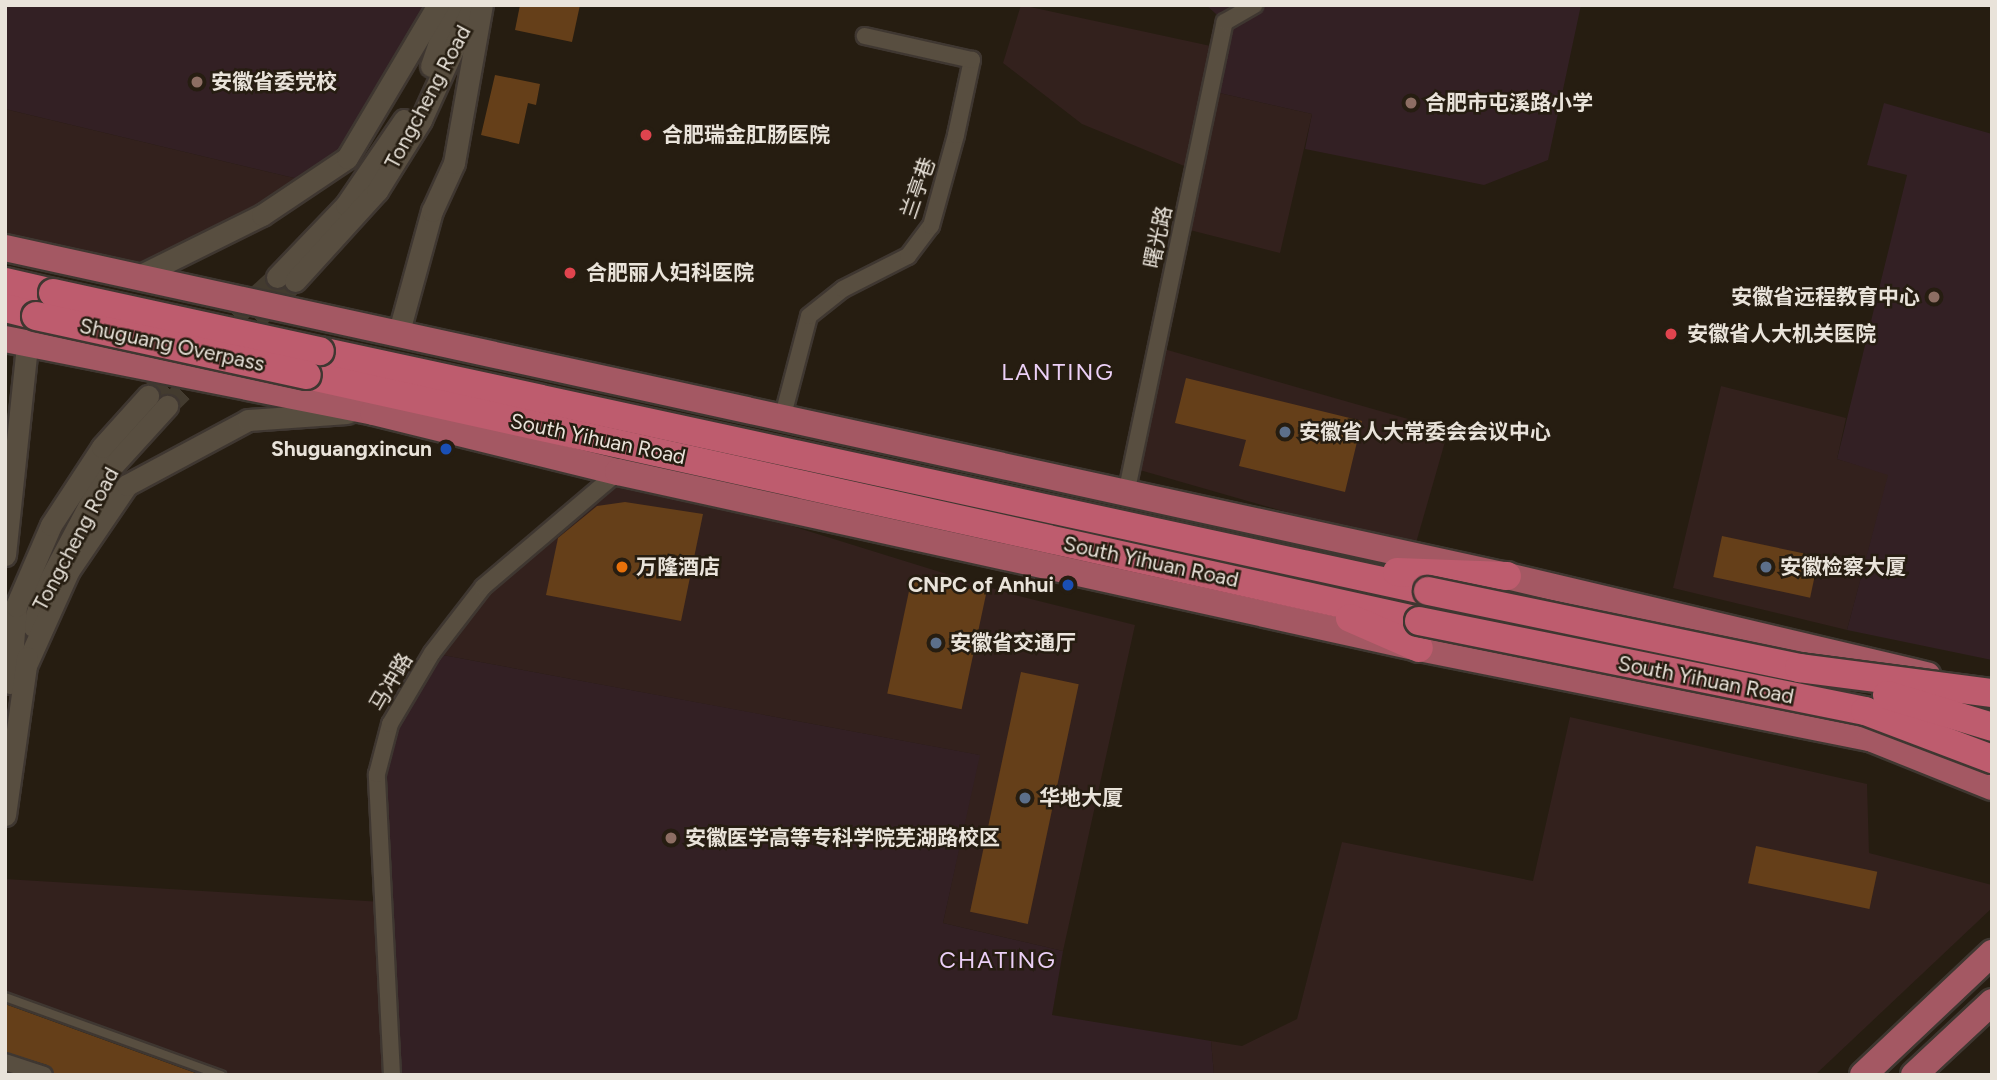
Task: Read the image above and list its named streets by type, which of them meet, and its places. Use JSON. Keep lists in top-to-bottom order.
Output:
{
  "streets": {
    "highway": ["Shuguang Overpass", "South Yihuan Road"],
    "street": [
      "Tongcheng Road",
      "兰亭巷",
      "曙光路",
      "马冲路"
    ]
  },
  "crossings": [
    ["Shuguang Overpass", "South Yihuan Road"]
  ],
  "districts": ["LANTING", "CHATING"],
  "places": [
    "安徽省委党校",
    "合肥市屯溪路小学",
    "合肥瑞金肛肠医院",
    "合肥丽人妇科医院",
    "安徽省远程教育中心",
    "安徽省人大机关医院",
    "安徽省人大常委会会议中心",
    "Shuguangxincun",
    "万隆酒店",
    "安徽检察大厦",
    "CNPC of Anhui",
    "安徽省交通厅",
    "华地大厦",
    "安徽医学高等专科学院芜湖路校区"
  ]
}
